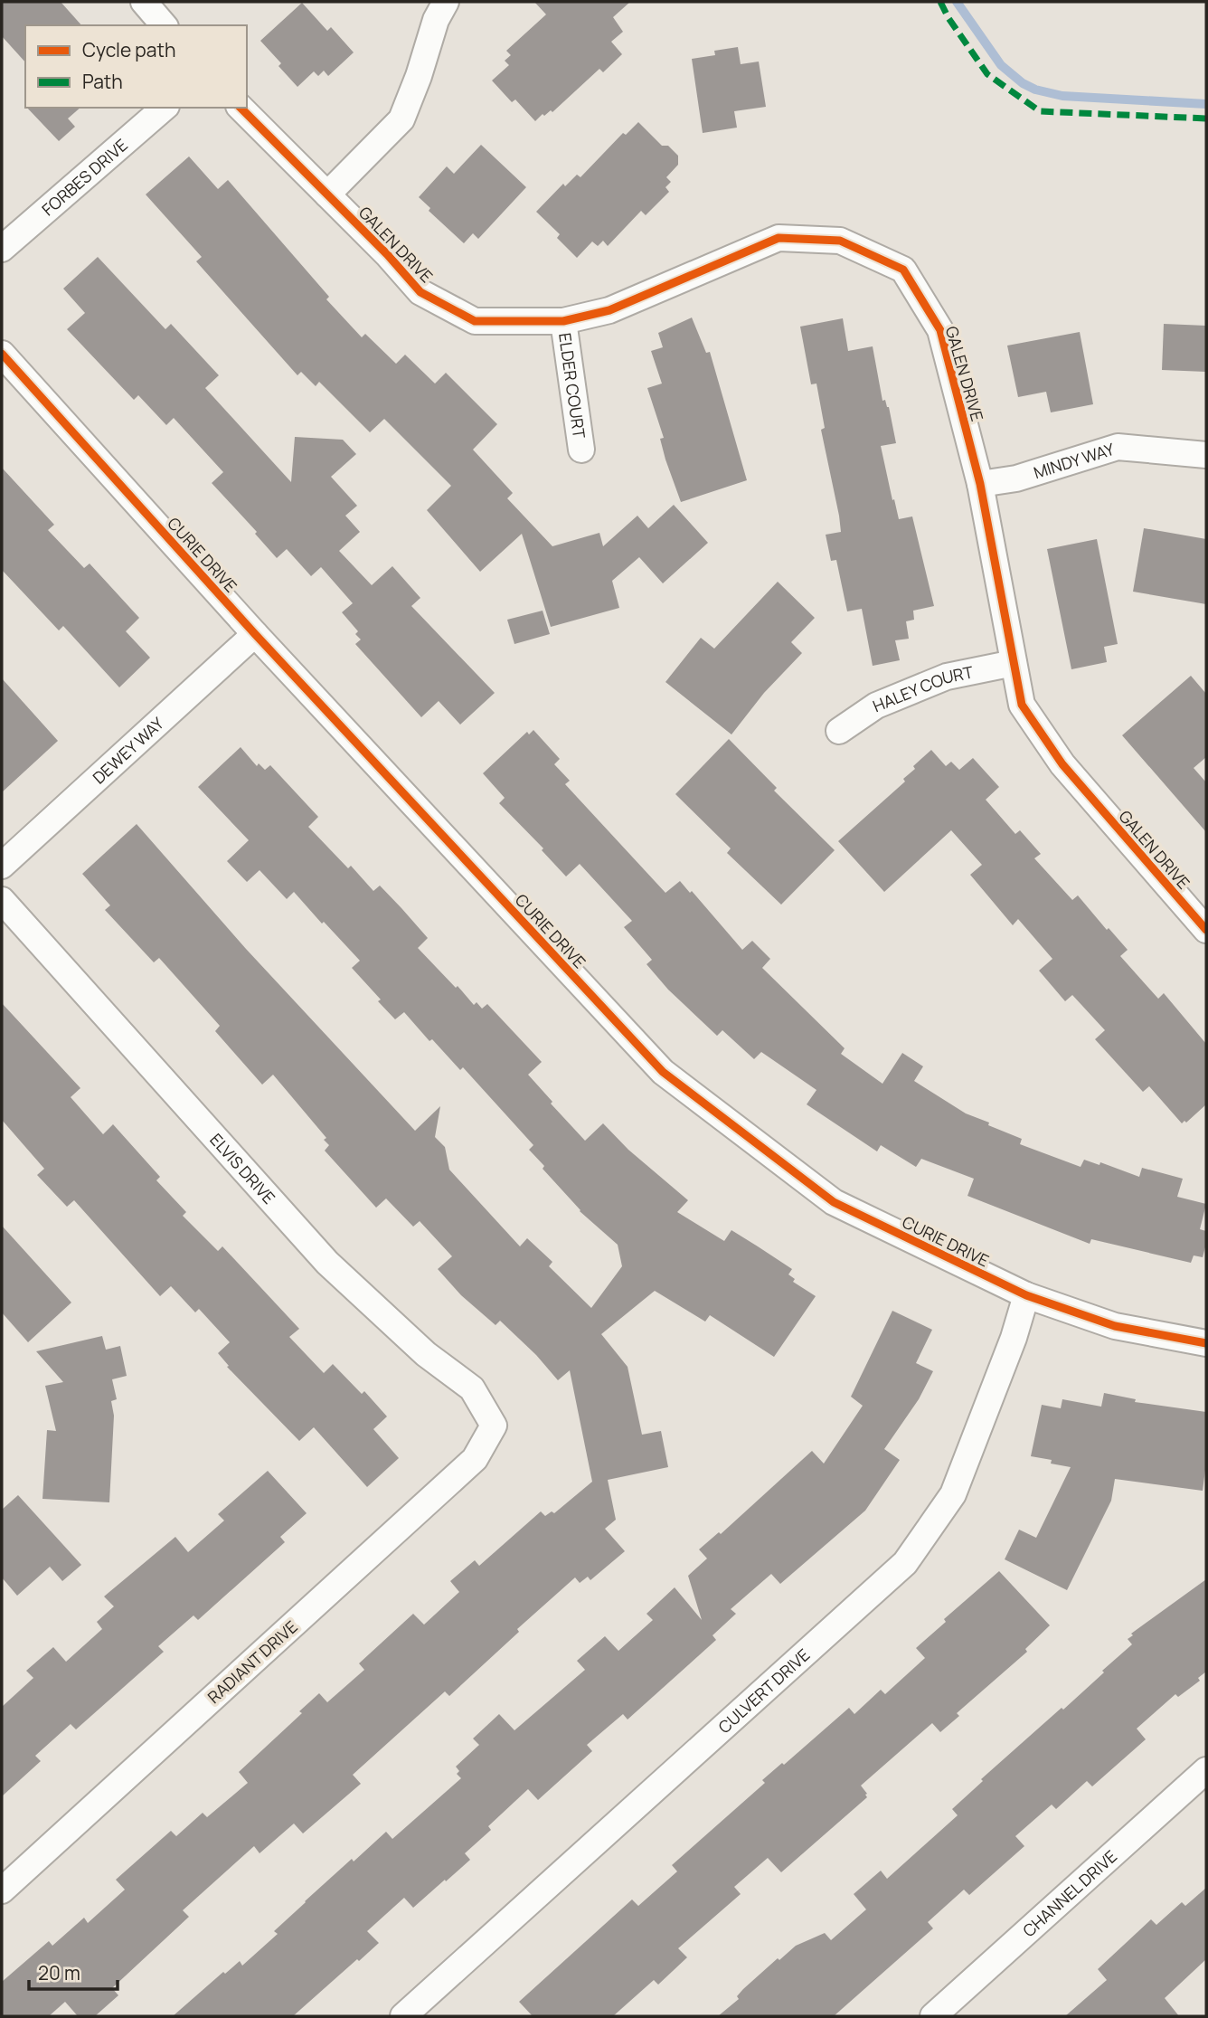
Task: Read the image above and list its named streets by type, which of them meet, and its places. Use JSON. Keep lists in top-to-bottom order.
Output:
{
  "streets": {
    "street": [
      "FORBES DRIVE",
      "GALEN DRIVE",
      "ELDER COURT",
      "MINDY WAY",
      "CURIE DRIVE",
      "HALEY COURT",
      "DEWEY WAY",
      "ELVIS DRIVE",
      "RADIANT DRIVE",
      "CULVERT DRIVE",
      "CHANNEL DRIVE"
    ]
  },
  "crossings": [
    ["GALEN DRIVE", "ELDER COURT"],
    ["GALEN DRIVE", "MINDY WAY"],
    ["GALEN DRIVE", "HALEY COURT"],
    ["CURIE DRIVE", "DEWEY WAY"],
    ["CURIE DRIVE", "CULVERT DRIVE"],
    ["ELVIS DRIVE", "RADIANT DRIVE"]
  ],
  "legend": ["Cycle path", "Path"],
  "scale_bar": "20 m"
}
